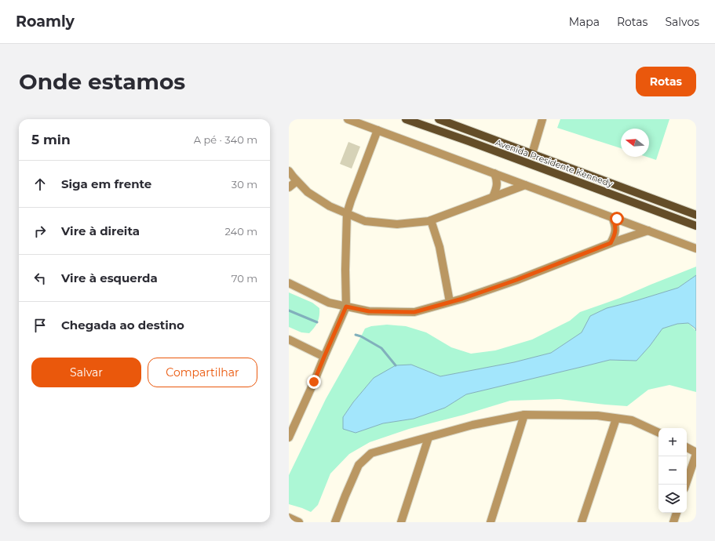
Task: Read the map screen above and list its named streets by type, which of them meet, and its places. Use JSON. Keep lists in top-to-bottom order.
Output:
{
  "streets": {
    "main road": ["Avenida Presidente Kennedy"]
  },
  "north": "left",
  "page": {
    "header": "Roamly",
    "nav": ["Mapa", "Rotas", "Salvos"],
    "buttons": [
      "Rotas",
      ["Salvar", "Compartilhar"]
    ],
    "title": "Onde estamos",
    "heading": ["5 min", "A pé · 340 m"],
    "list": [
      ["Siga em frente", "30 m"],
      ["Vire à direita", "240 m"],
      ["Vire à esquerda", "70 m"],
      "Chegada ao destino"
    ],
    "map_buttons": ["+", "−"]
  }
}
